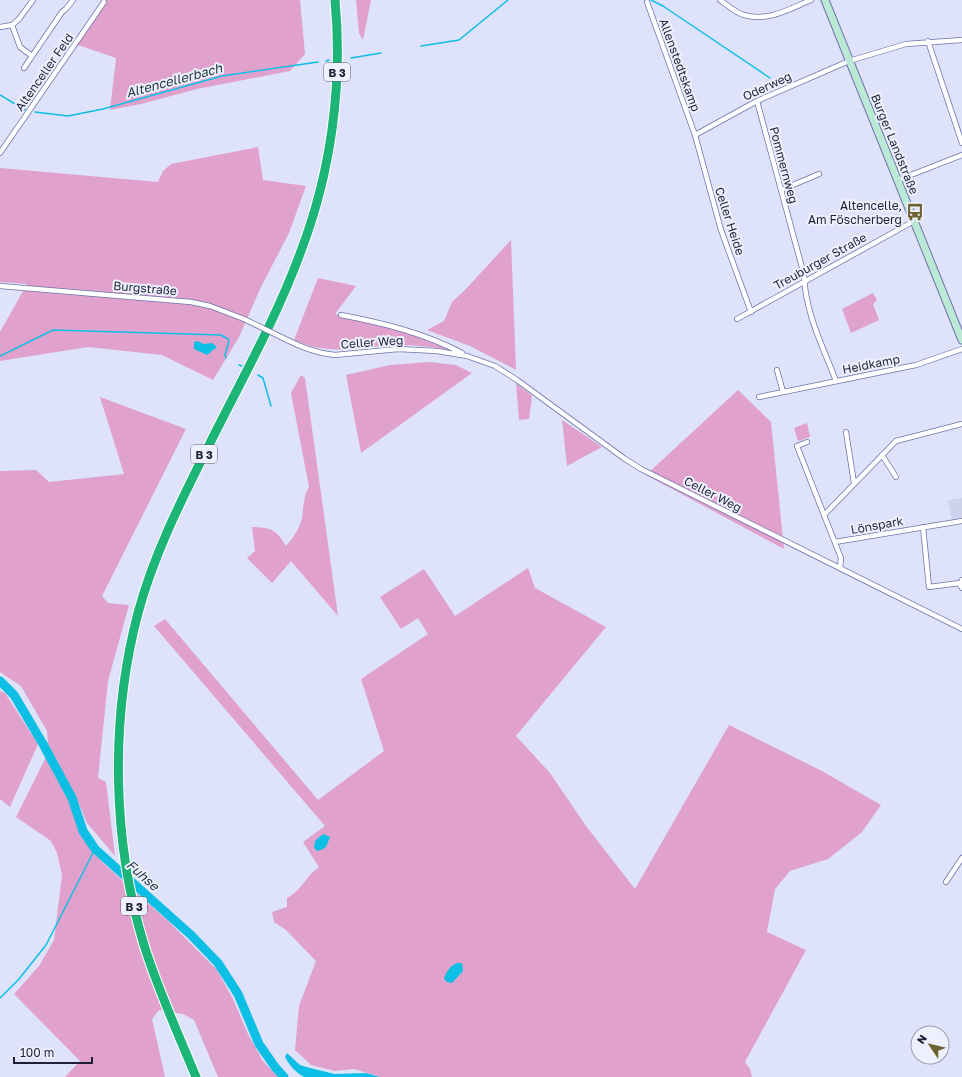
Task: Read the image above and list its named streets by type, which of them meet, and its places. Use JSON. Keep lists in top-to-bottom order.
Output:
{
  "streets": {
    "highway": ["B 3"],
    "street": [
      "Allenstedtskamp",
      "Altenceller Feld",
      "Oderweg",
      "Burger Landstraße",
      "Pommernweg",
      "Celler Heide",
      "Treuburger Straße",
      "Burgstraße",
      "Celler Weg",
      "Heidkamp",
      "Lönspark"
    ]
  },
  "crossings": [
    ["Allenstedtskamp", "Oderweg"],
    ["Allenstedtskamp", "Celler Heide"],
    ["Oderweg", "Burger Landstraße"],
    ["Oderweg", "Pommernweg"],
    ["Oderweg", "Celler Heide"],
    ["Burger Landstraße", "Treuburger Straße"],
    ["Pommernweg", "Treuburger Straße"],
    ["Pommernweg", "Heidkamp"],
    ["Celler Heide", "Treuburger Straße"],
    ["Burgstraße", "Celler Weg"],
    ["Celler Weg", "Lönspark"]
  ],
  "water": ["Altencellerbach", "Fuhse"],
  "places": {
    "bus stop": ["Altencelle, Am Föscherberg"]
  },
  "scale_bar": "100 m",
  "north": "top left"
}
